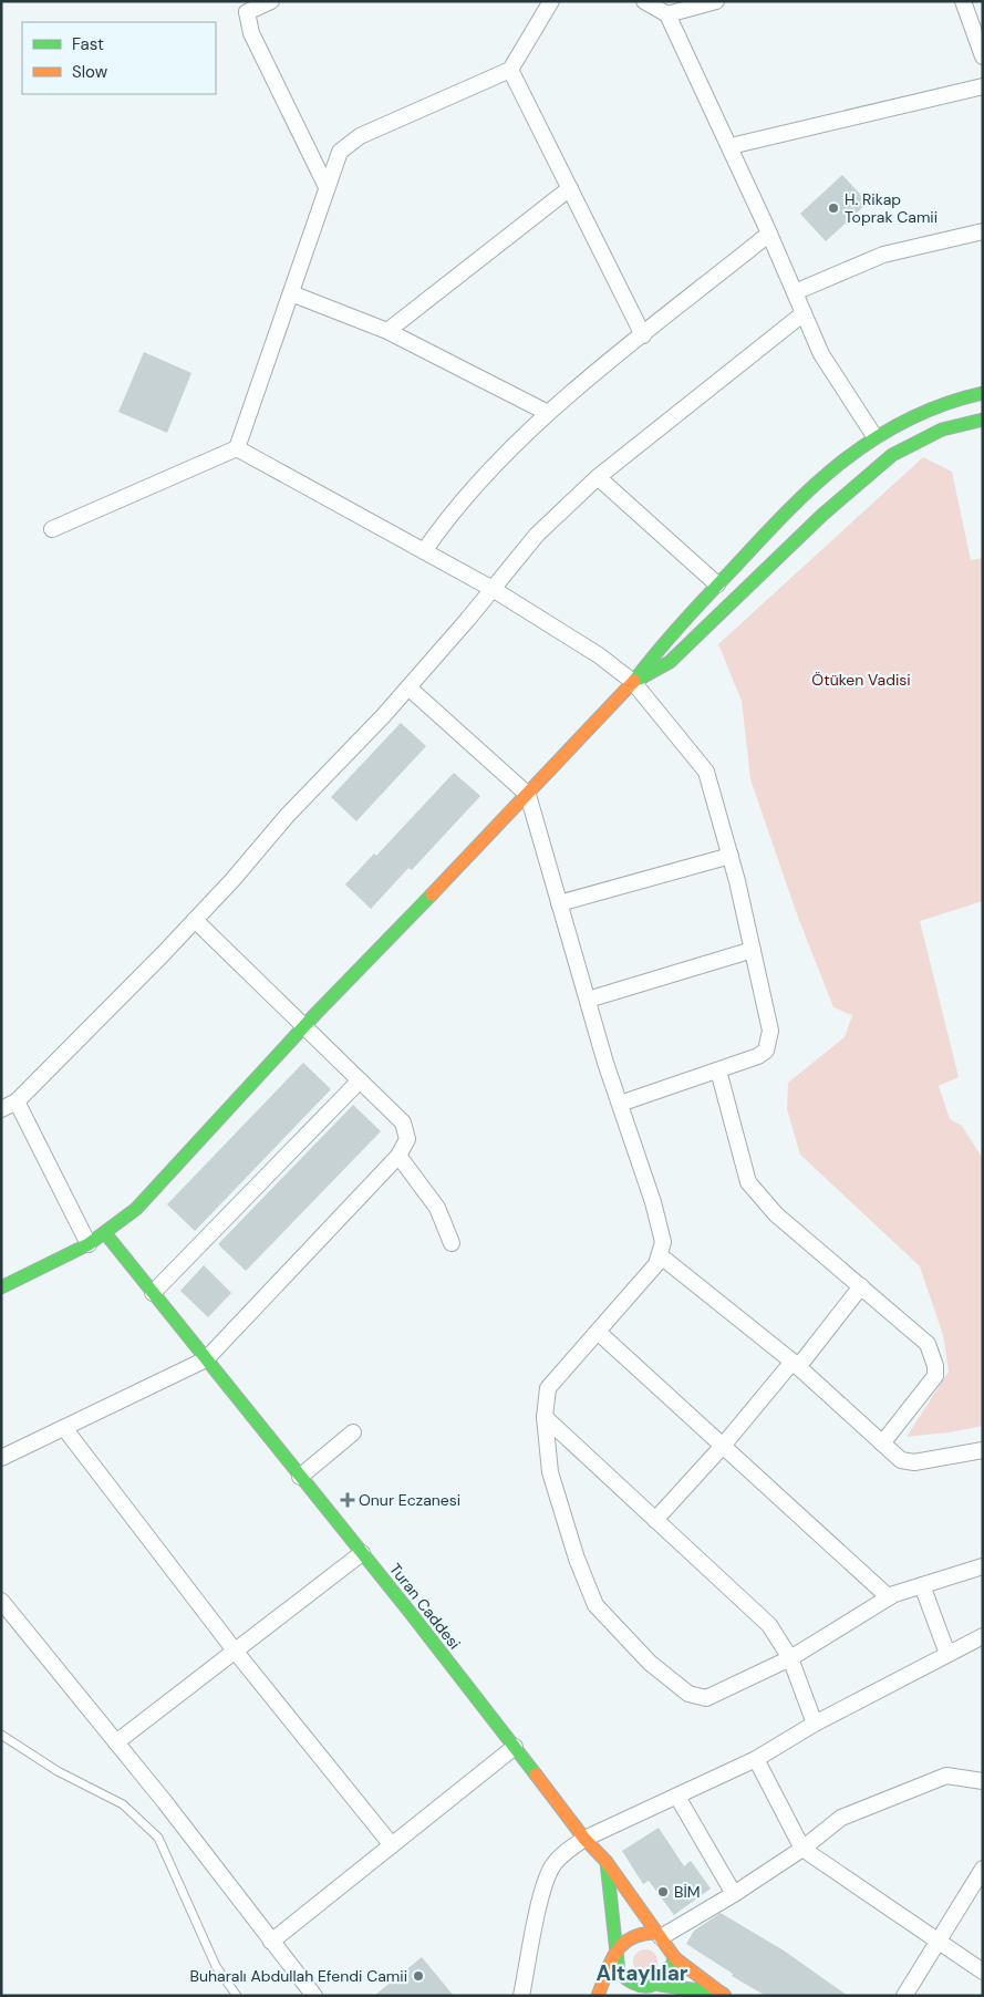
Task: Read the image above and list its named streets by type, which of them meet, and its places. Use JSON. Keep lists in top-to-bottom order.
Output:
{
  "streets": {
    "street": ["Turan Caddesi"]
  },
  "districts": ["Altaylılar"],
  "parks": ["Ötüken Vadisi"],
  "places": {
    "other": ["H. Rikap Toprak Camii", "BİM", "Buharalı Abdullah Efendi Camii"],
    "health": ["Onur Eczanesi"]
  },
  "legend": ["Fast", "Slow"]
}
